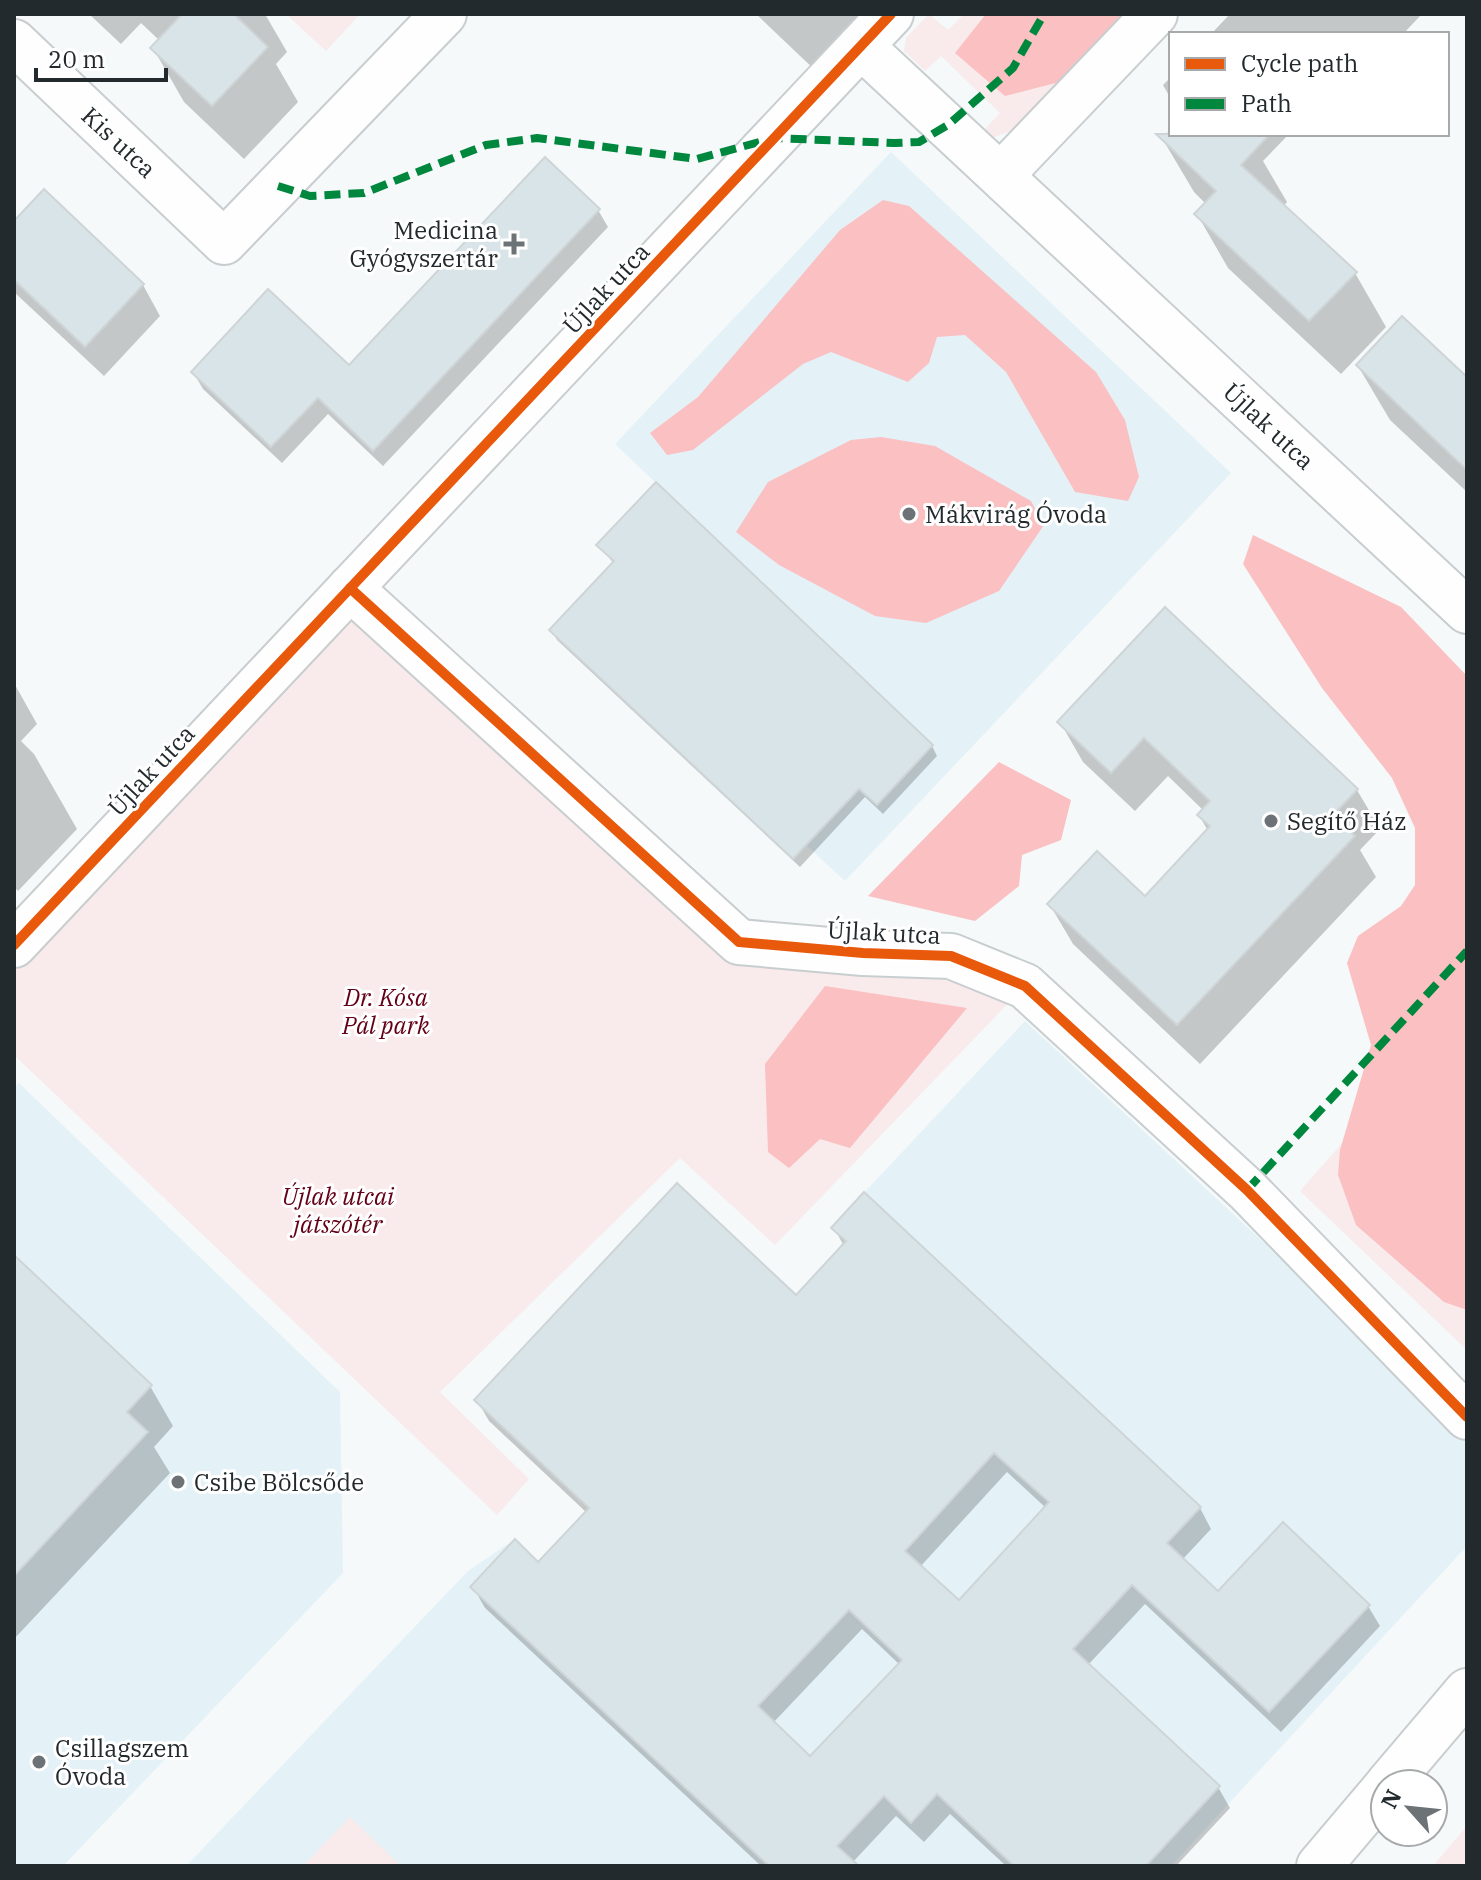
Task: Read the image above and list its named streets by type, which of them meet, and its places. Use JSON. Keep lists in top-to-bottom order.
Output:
{
  "streets": {
    "street": ["Kis utca", "Újlak utca"]
  },
  "parks": ["Dr. Kósa Pál park", "Újlak utcai játszótér"],
  "places": {
    "health": ["Medicina Gyógyszertár"],
    "other": [
      "Mákvirág Óvoda",
      "Segítő Ház",
      "Csibe Bölcsőde",
      "Csillagszem Óvoda"
    ]
  },
  "legend": ["Cycle path", "Path"],
  "scale_bar": "20 m",
  "north": "top left"
}
